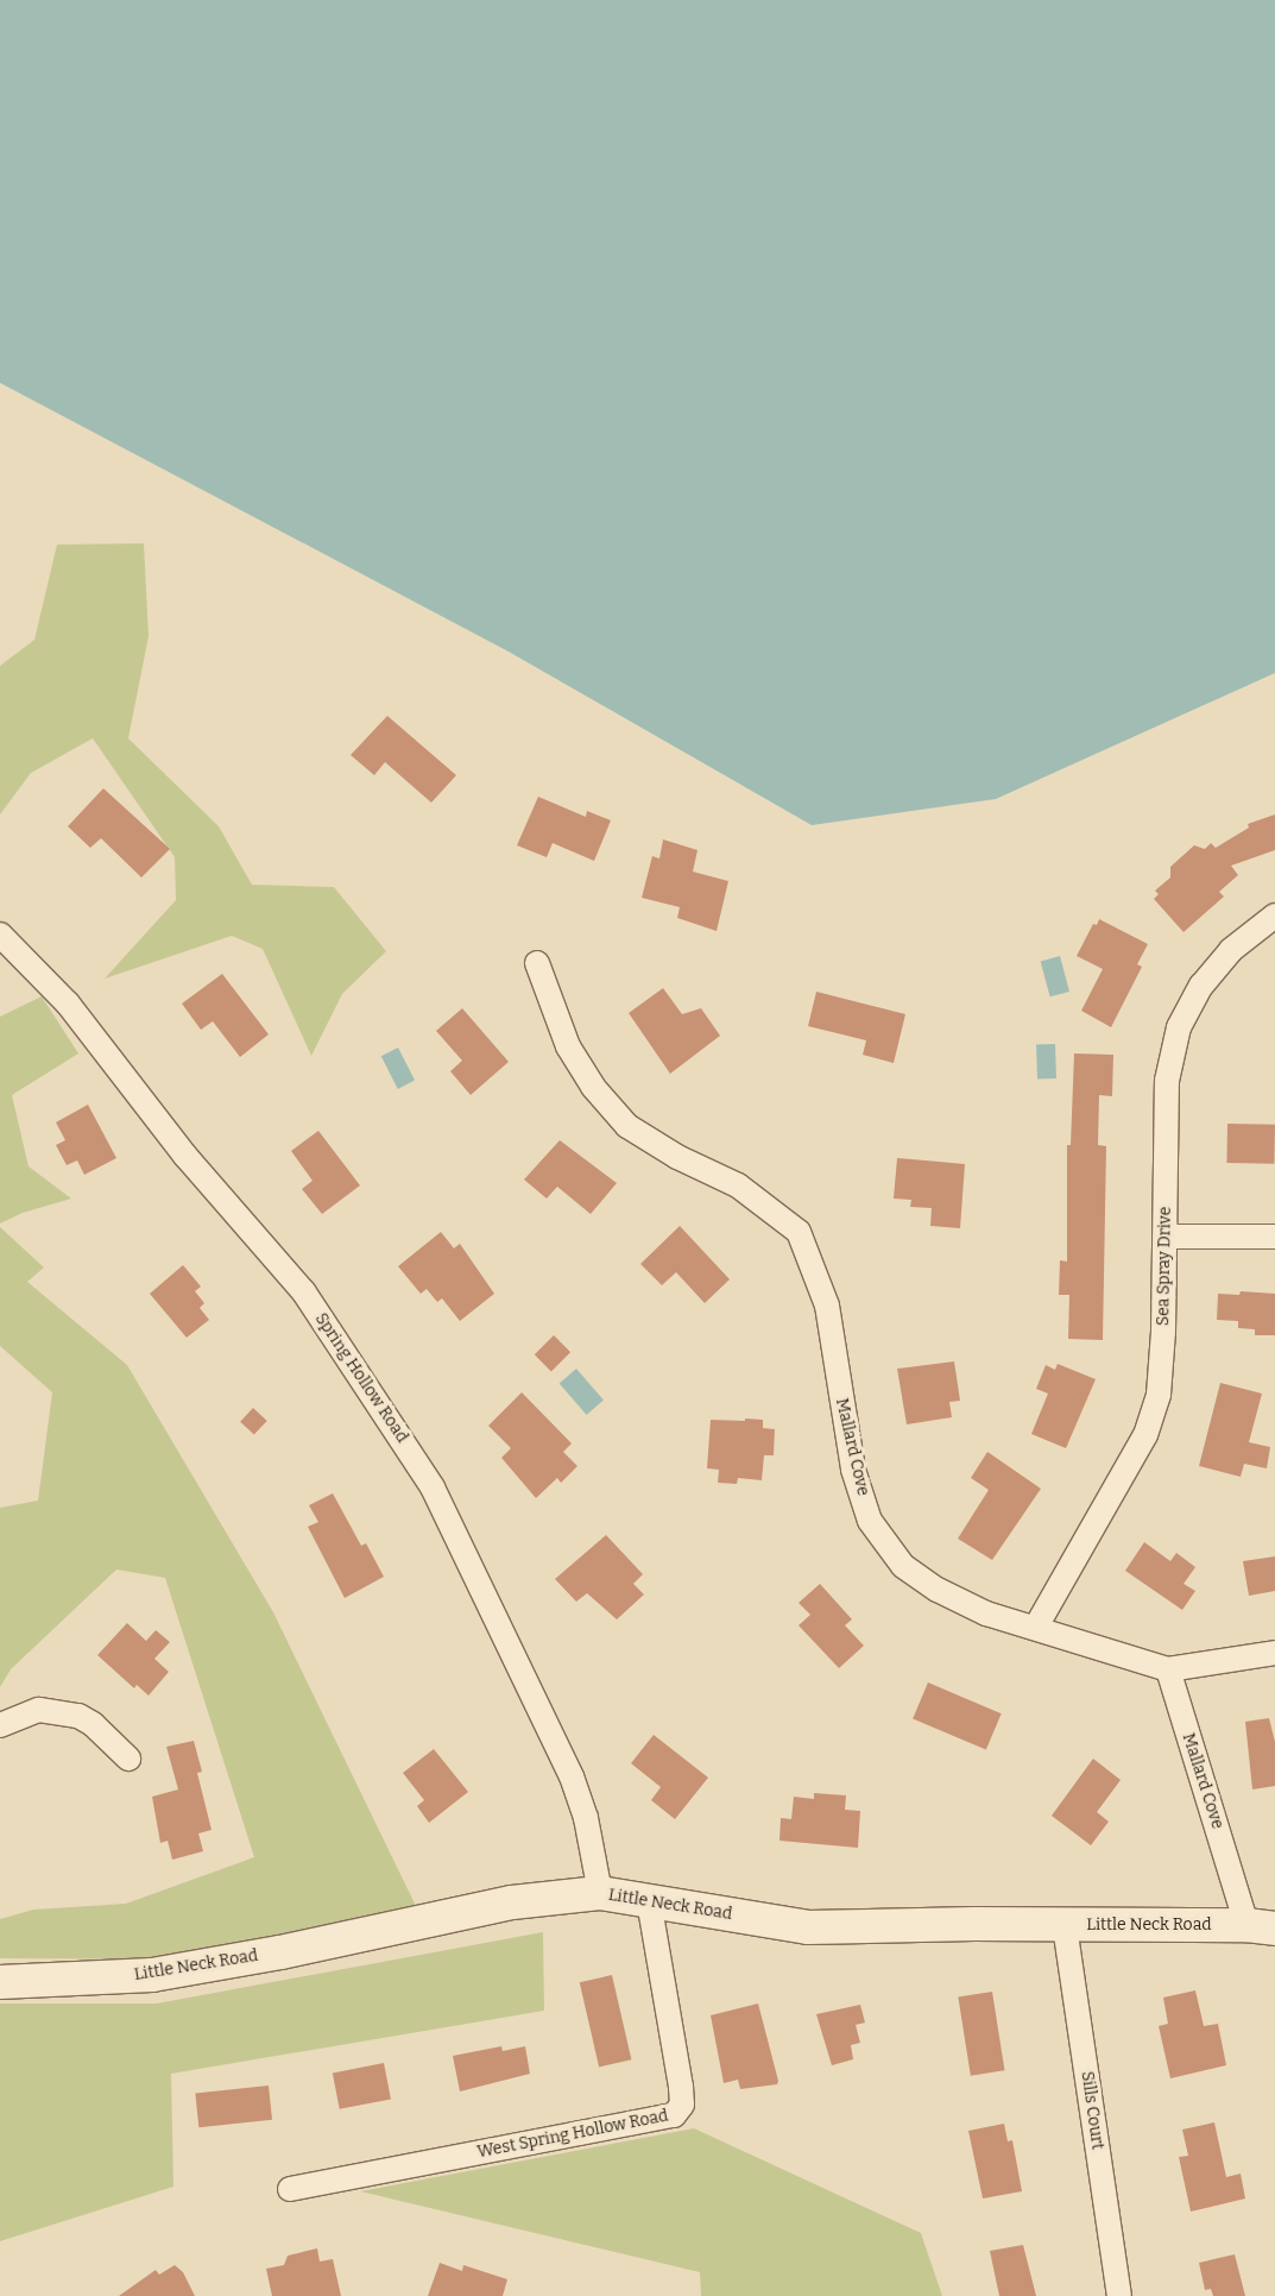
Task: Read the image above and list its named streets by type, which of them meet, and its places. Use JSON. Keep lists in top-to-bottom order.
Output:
{
  "streets": {
    "street": [
      "Sea Spray Drive",
      "Spring Hollow Road",
      "Mallard Cove",
      "Little Neck Road",
      "Sills Court",
      "West Spring Hollow Road"
    ]
  },
  "crossings": [
    ["Sea Spray Drive", "Mallard Cove"],
    ["Spring Hollow Road", "Little Neck Road"],
    ["Mallard Cove", "Little Neck Road"],
    ["Little Neck Road", "Sills Court"],
    ["Little Neck Road", "West Spring Hollow Road"]
  ]
}
